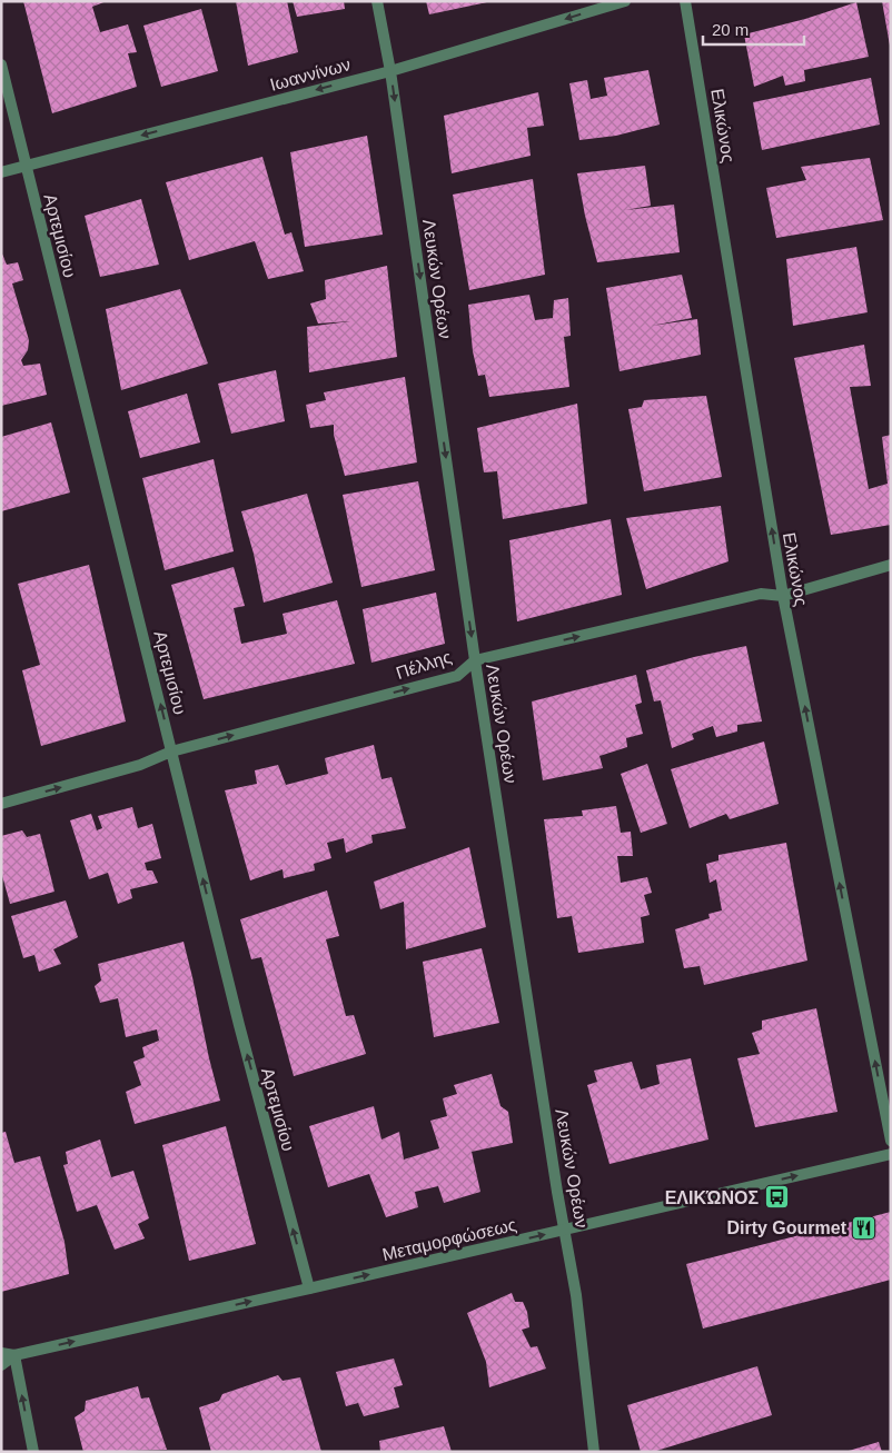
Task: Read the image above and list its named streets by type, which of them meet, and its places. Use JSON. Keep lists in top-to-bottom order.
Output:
{
  "streets": {
    "street": [
      "Ιωαννίνων",
      "Ελικώνος",
      "Αρτεμισίου",
      "Λευκών Ορέων",
      "Πέλλης",
      "Μεταμορφώσεως"
    ]
  },
  "crossings": [
    ["Ιωαννίνων", "Αρτεμισίου"],
    ["Ιωαννίνων", "Λευκών Ορέων"],
    ["Ελικώνος", "Πέλλης"],
    ["Αρτεμισίου", "Πέλλης"],
    ["Αρτεμισίου", "Μεταμορφώσεως"],
    ["Λευκών Ορέων", "Πέλλης"],
    ["Λευκών Ορέων", "Μεταμορφώσεως"]
  ],
  "one_way": [
    "Ιωαννίνων",
    "Ελικώνος",
    "Αρτεμισίου",
    "Λευκών Ορέων",
    "Πέλλης",
    "Μεταμορφώσεως"
  ],
  "places": {
    "bus stop": ["ΕΛΙΚΏΝΟΣ"],
    "restaurant": ["Dirty Gourmet"]
  },
  "scale_bar": "20 m"
}
